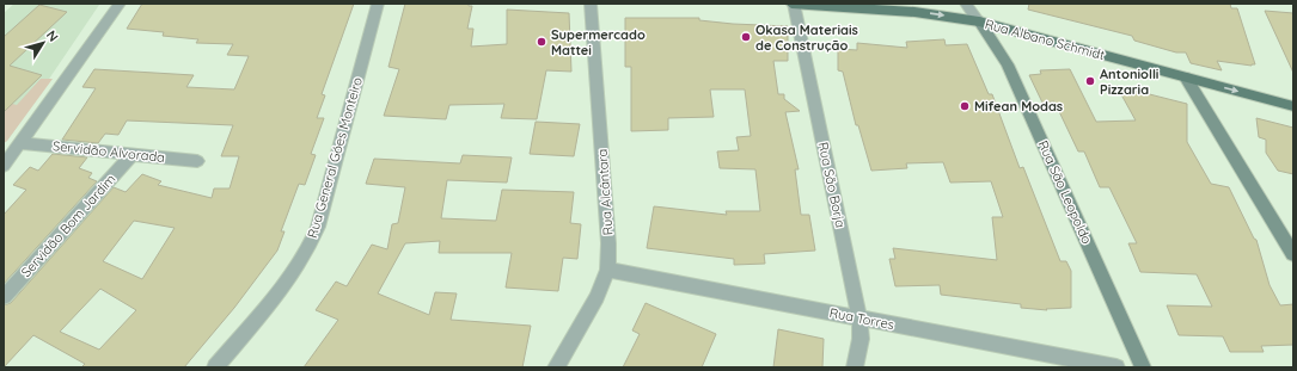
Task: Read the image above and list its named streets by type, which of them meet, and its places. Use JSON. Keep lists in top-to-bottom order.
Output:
{
  "streets": {
    "main road": ["Rua Albano Schmidt"],
    "street": [
      "Servidão Alvorada",
      "Rua General Góes Monteiro",
      "Rua São Borja",
      "Rua Alcântara",
      "Rua São Leopoldo",
      "Servidão Bom Jardim",
      "Rua Torres"
    ]
  },
  "crossings": [
    ["Rua Albano Schmidt", "Rua São Borja"],
    ["Rua Albano Schmidt", "Rua São Leopoldo"],
    ["Servidão Alvorada", "Servidão Bom Jardim"],
    ["Rua São Borja", "Rua Torres"],
    ["Rua Alcântara", "Rua Torres"]
  ],
  "one_way": ["Rua Albano Schmidt"],
  "places": [
    "Okasa Materiais de Construção",
    "Supermercado Mattei",
    "Antoniolli Pizzaria",
    "Mifean Modas"
  ],
  "north": "top right"
}
